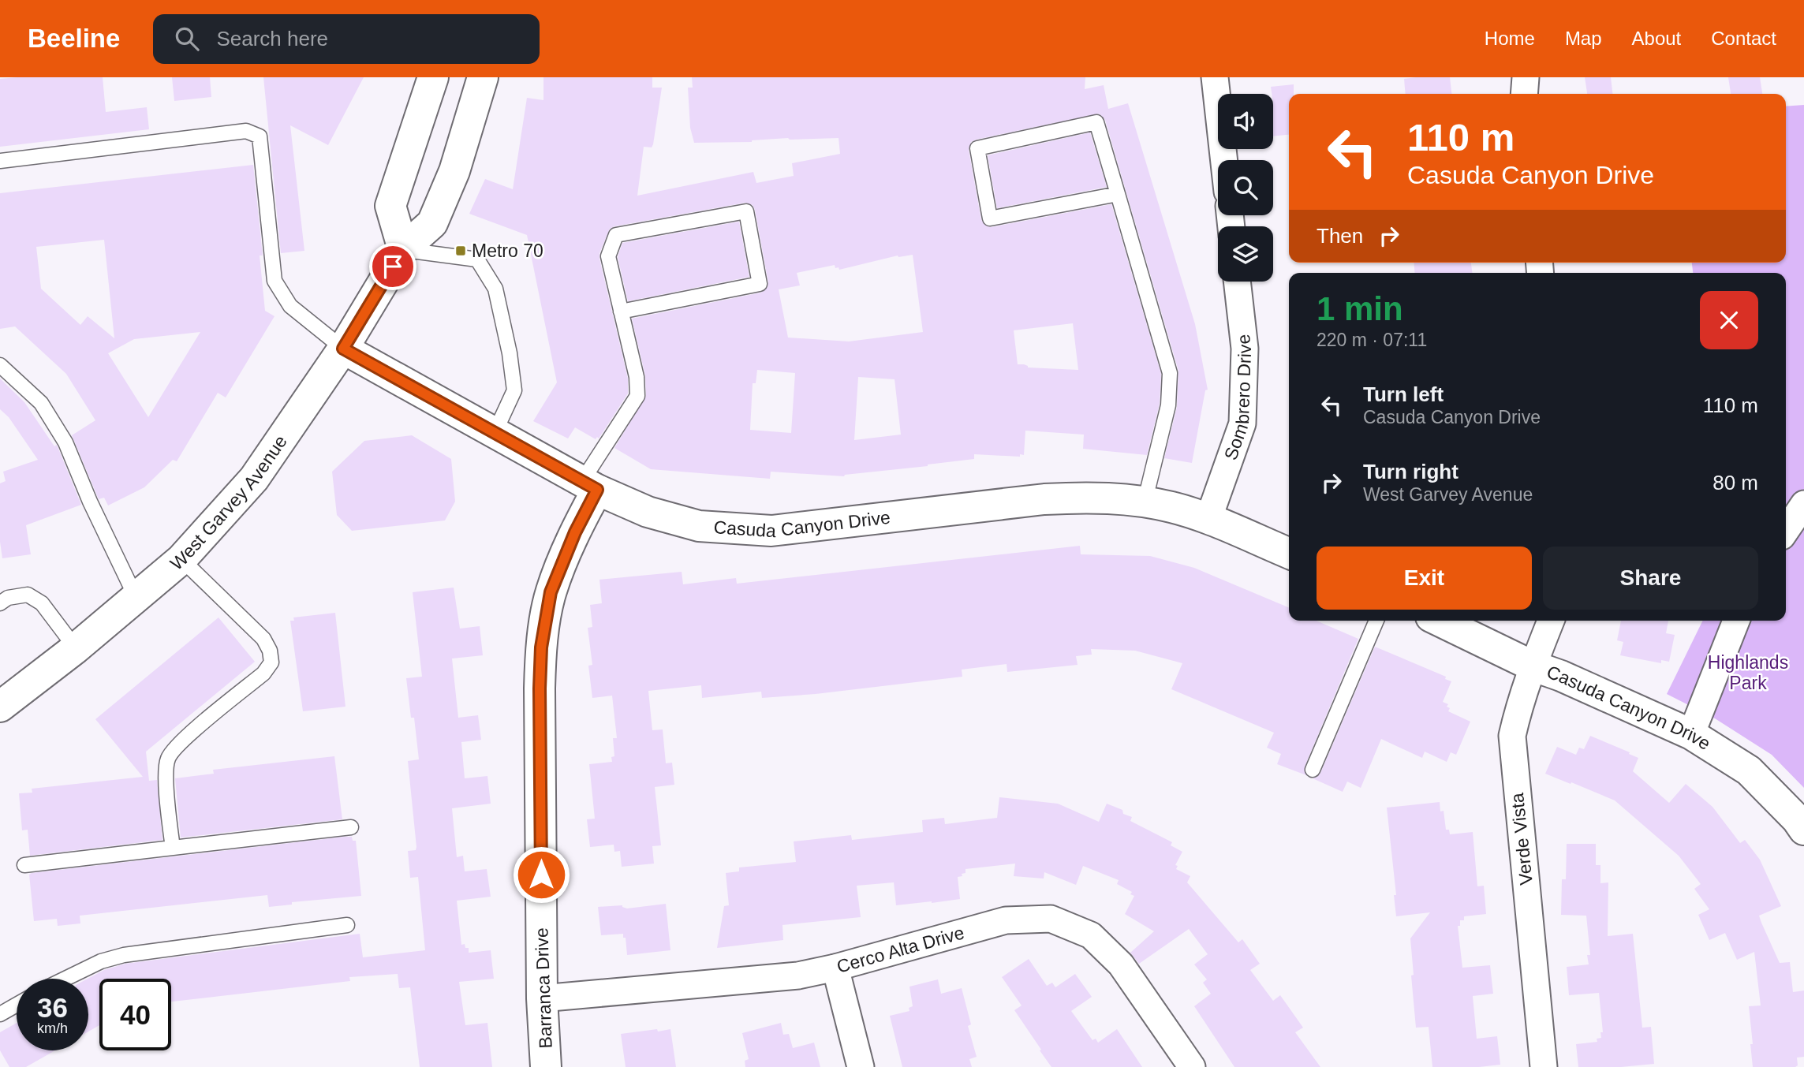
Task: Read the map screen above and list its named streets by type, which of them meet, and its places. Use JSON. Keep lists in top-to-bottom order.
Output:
{
  "streets": {
    "street": [
      "Sombrero Drive",
      "West Garvey Avenue",
      "Casuda Canyon Drive",
      "Verde Vista",
      "Cerco Alta Drive",
      "Barranca Drive"
    ]
  },
  "crossings": [
    ["Sombrero Drive", "Casuda Canyon Drive"],
    ["West Garvey Avenue", "Casuda Canyon Drive"],
    ["Casuda Canyon Drive", "Verde Vista"],
    ["Casuda Canyon Drive", "Barranca Drive"],
    ["Cerco Alta Drive", "Barranca Drive"]
  ],
  "parks": ["Highlands Park"],
  "places": {
    "transit": ["Metro 70"]
  },
  "page": {
    "header": "Beeline",
    "search": "Search here",
    "nav": [
      "Home",
      "Map",
      "About",
      "Contact"
    ],
    "turn": ["110 m", "Casuda Canyon Drive"],
    "then": "Then",
    "heading": ["1 min", "220 m · 07:11"],
    "list": [
      {
        "name": "Turn left",
        "note": "Casuda Canyon Drive",
        "value": "110 m"
      },
      {
        "name": "Turn right",
        "note": "West Garvey Avenue",
        "value": "80 m"
      }
    ],
    "buttons": ["Exit", "Share"],
    "speed": "36 km/h",
    "limit": "40"
  }
}
